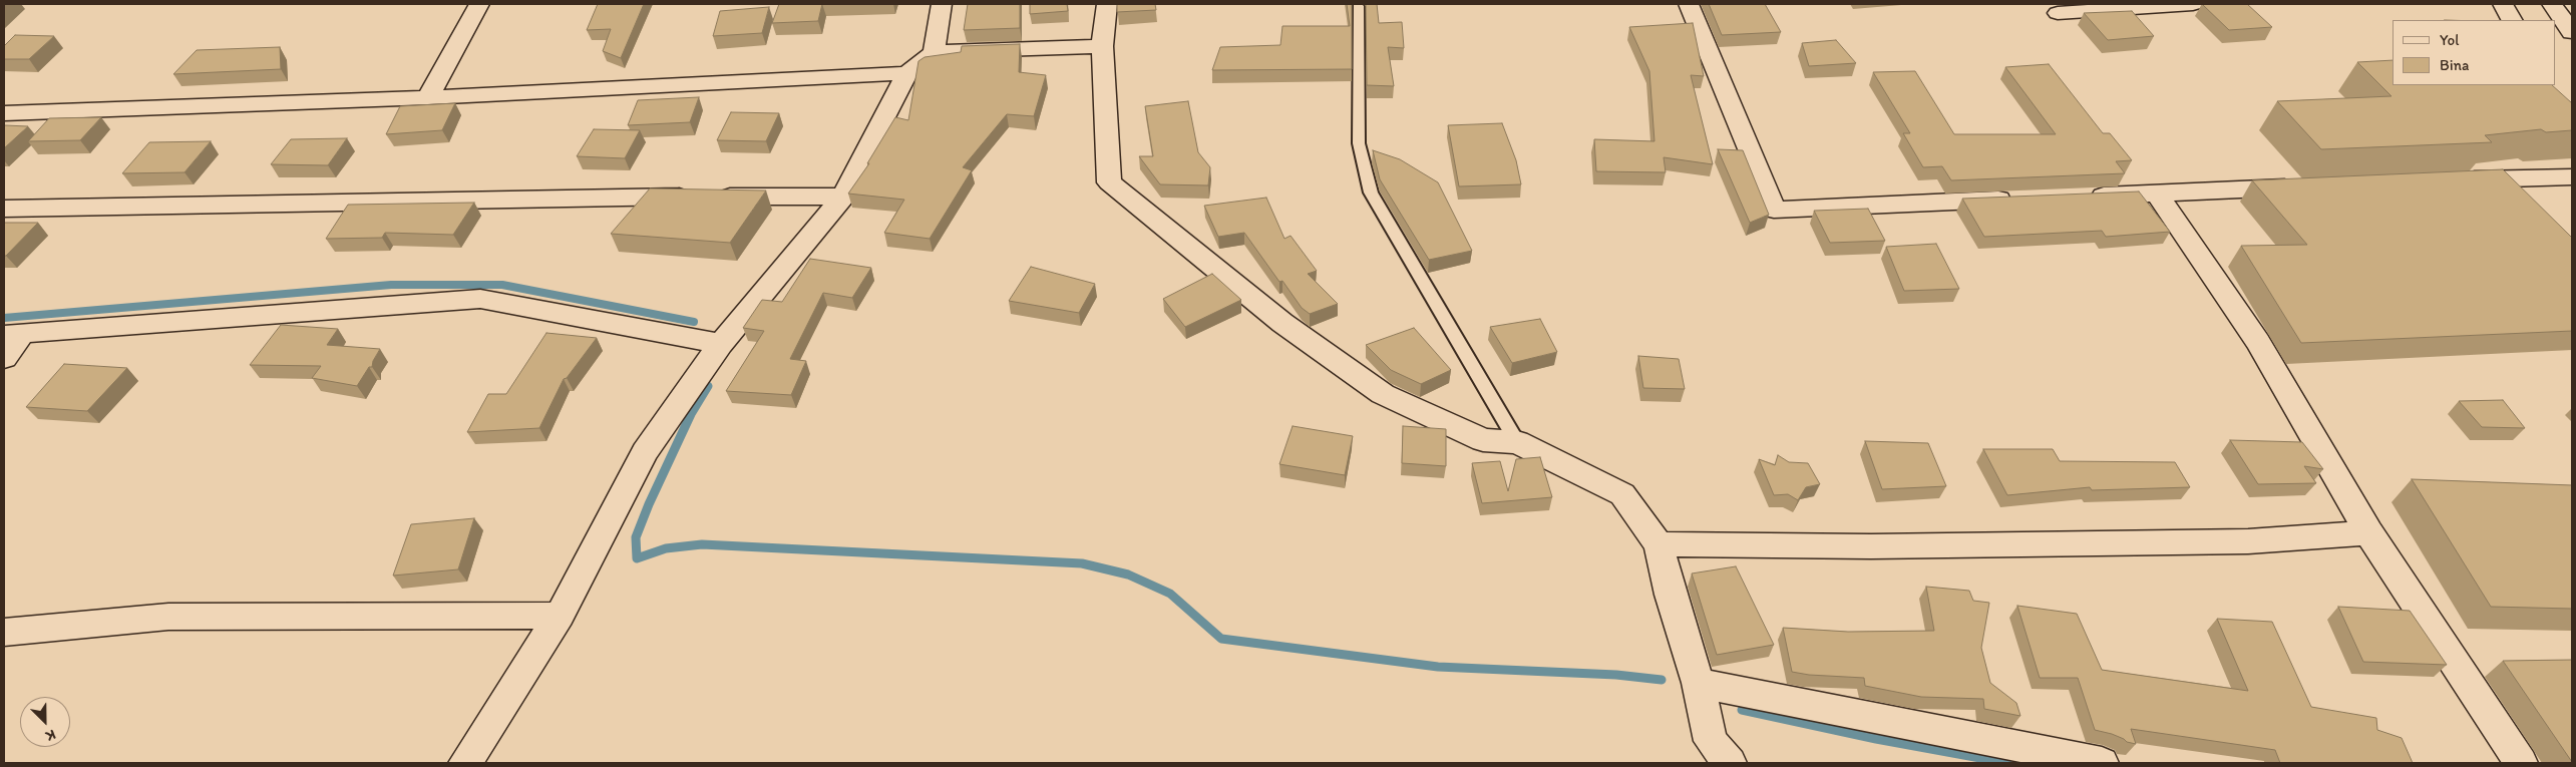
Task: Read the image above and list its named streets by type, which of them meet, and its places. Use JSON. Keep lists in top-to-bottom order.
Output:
{
  "legend": ["Yol", "Bina"],
  "north": "bottom right"
}
